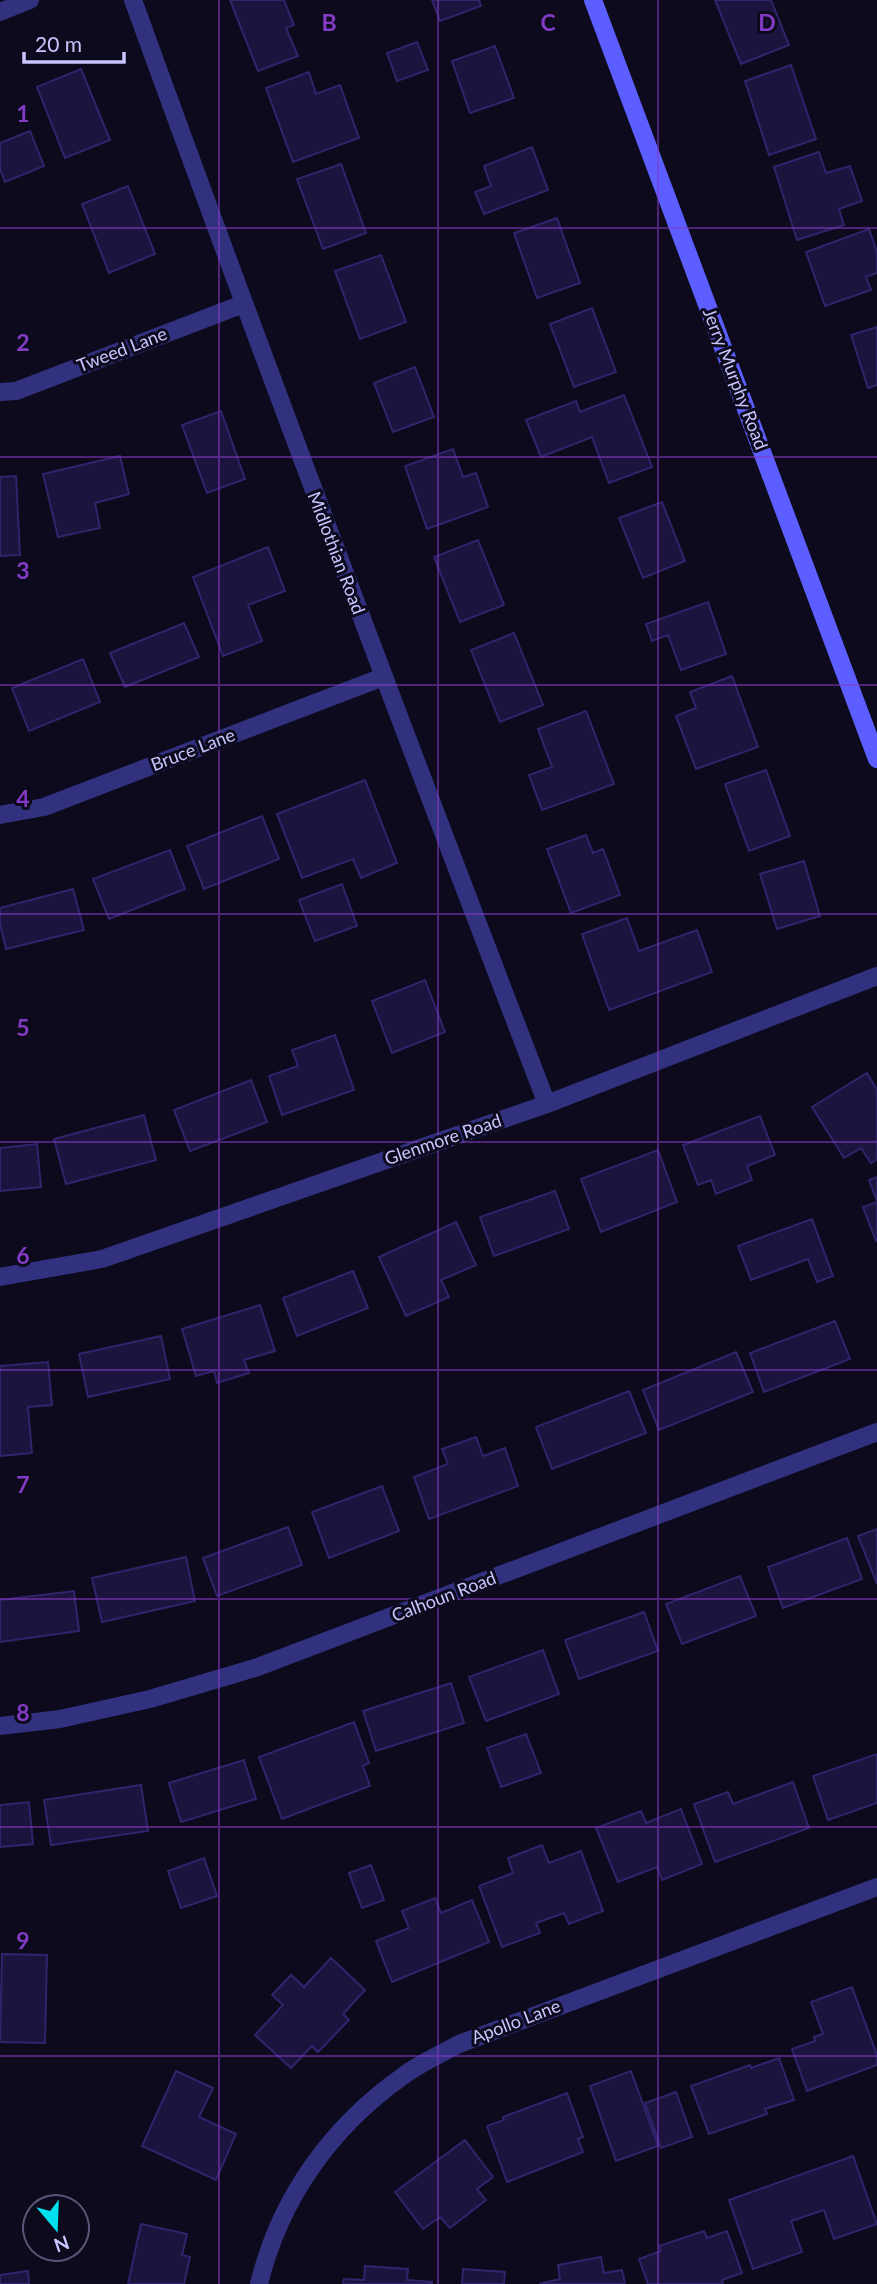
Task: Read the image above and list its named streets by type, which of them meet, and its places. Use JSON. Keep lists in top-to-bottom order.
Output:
{
  "streets": {
    "street": [
      "Tweed Lane",
      "Jerry Murphy Road",
      "Midlothian Road",
      "Bruce Lane",
      "Glenmore Road",
      "Calhoun Road",
      "Apollo Lane"
    ]
  },
  "crossings": [
    ["Tweed Lane", "Midlothian Road"],
    ["Midlothian Road", "Bruce Lane"],
    ["Midlothian Road", "Glenmore Road"]
  ],
  "scale_bar": "20 m",
  "north": "bottom",
  "grid": {
    "columns": ["B", "C", "D"],
    "rows": [
      "1",
      "2",
      "3",
      "4",
      "5",
      "6",
      "7",
      "8",
      "9"
    ]
  }
}
